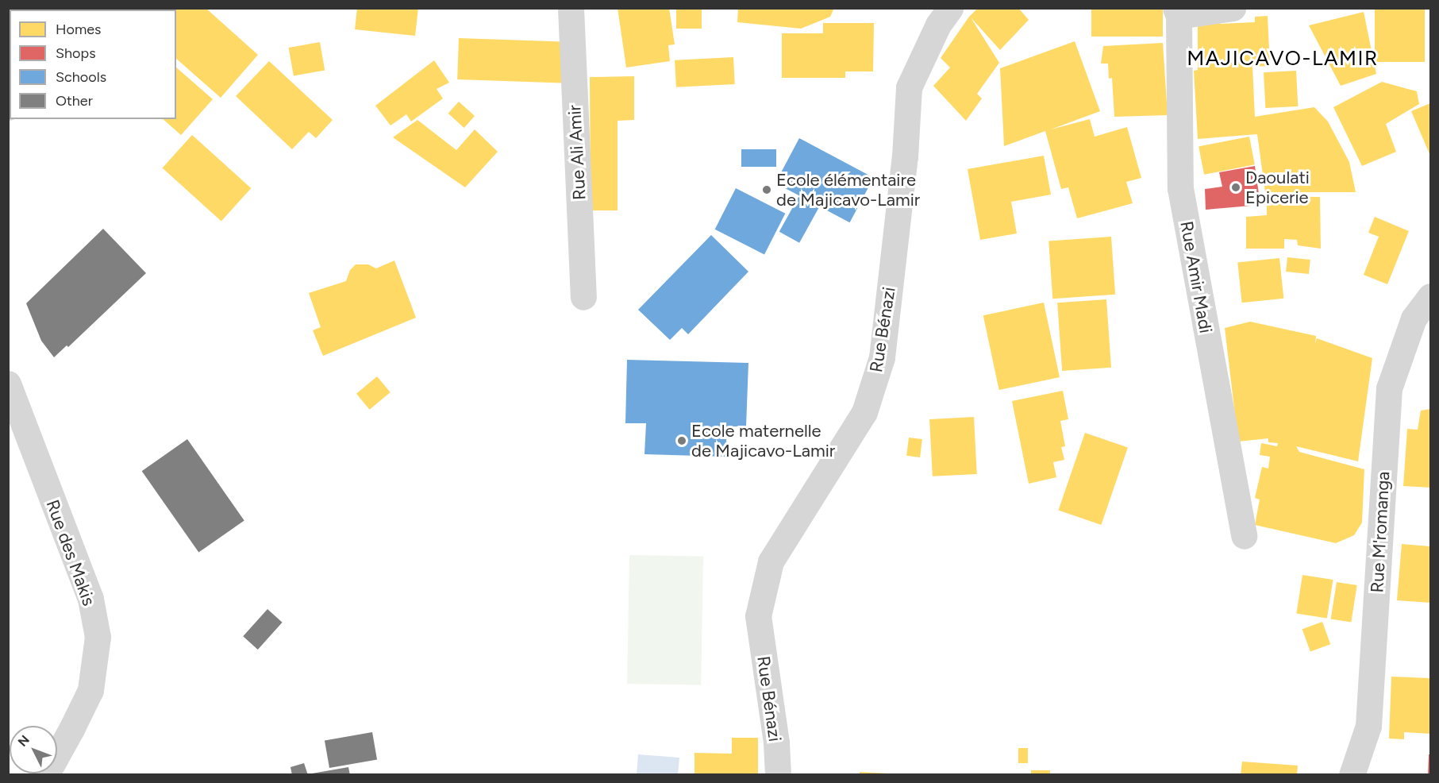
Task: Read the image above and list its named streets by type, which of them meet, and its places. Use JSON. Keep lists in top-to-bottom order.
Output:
{
  "streets": {
    "street": [
      "Rue Ali Amir",
      "Rue Amir Madi",
      "Rue Bénazi",
      "Rue M'romanga",
      "Rue des Makis"
    ]
  },
  "districts": ["MAJICAVO-LAMIR"],
  "places": ["Daoulati Epicerie", "Ecole élémentaire de Majicavo-Lamir", "Ecole maternelle de Majicavo-Lamir"],
  "legend": [
    "Homes",
    "Shops",
    "Schools",
    "Other"
  ],
  "north": "top left"
}
